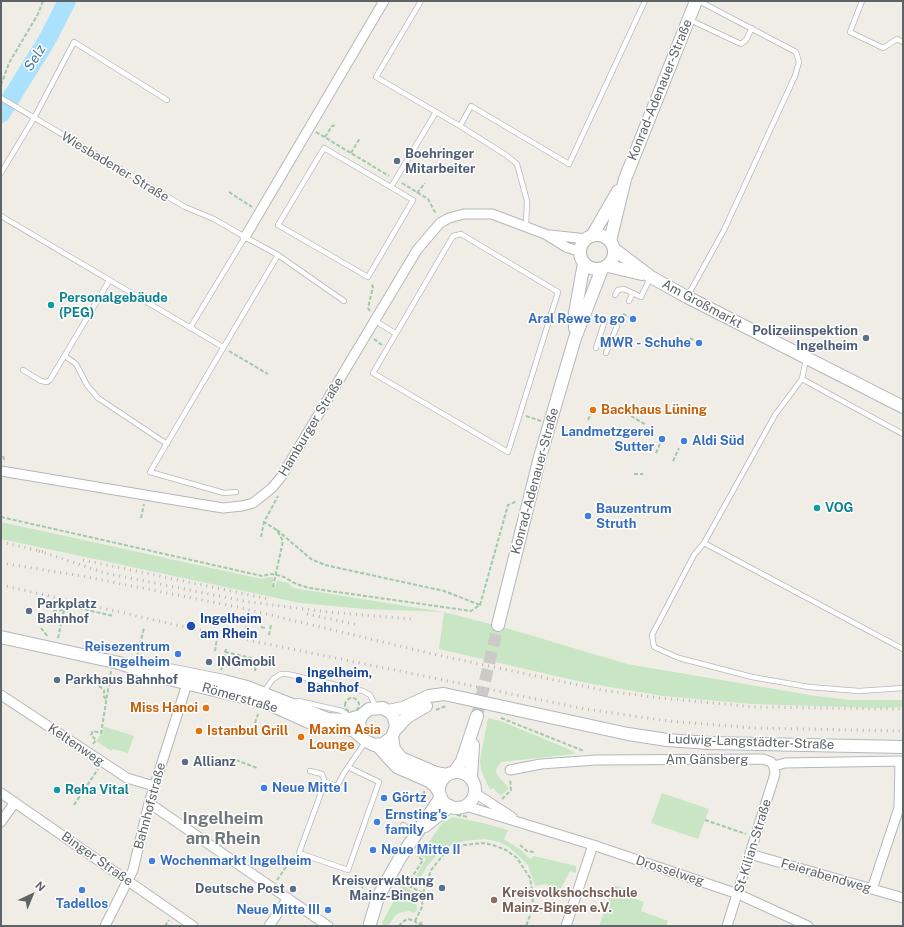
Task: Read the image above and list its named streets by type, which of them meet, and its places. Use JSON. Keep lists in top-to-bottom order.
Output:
{
  "streets": {
    "main road": [
      "Konrad-Adenauer-Straße",
      "Am Großmarkt",
      "Römerstraße",
      "Ludwig-Langstädter-Straße"
    ],
    "street": [
      "Hamburger Straße",
      "Keltenweg",
      "Am Gänsberg",
      "Bahnhofstraße",
      "St-Kilian-Straße",
      "Binger Straße",
      "Drosselweg",
      "Feierabendweg"
    ],
    "lane": ["Wiesbadener Straße"]
  },
  "crossings": [
    ["Konrad-Adenauer-Straße", "Am Großmarkt"],
    ["Konrad-Adenauer-Straße", "Hamburger Straße"],
    ["Am Großmarkt", "Hamburger Straße"],
    ["Römerstraße", "Ludwig-Langstädter-Straße"],
    ["Römerstraße", "Bahnhofstraße"],
    ["Römerstraße", "Drosselweg"],
    ["Keltenweg", "Bahnhofstraße"],
    ["Am Gänsberg", "St-Kilian-Straße"],
    ["Bahnhofstraße", "Binger Straße"],
    ["St-Kilian-Straße", "Drosselweg"],
    ["St-Kilian-Straße", "Feierabendweg"]
  ],
  "districts": ["Ingelheim am Rhein"],
  "water": ["Selz"],
  "places": [
    "Boehringer Mitarbeiter",
    "Personalgebäude (PEG)",
    "Aral Rewe to go",
    "Polizeiinspektion Ingelheim",
    "MWR - Schuhe",
    "Backhaus Lüning",
    "Landmetzgerei Sutter",
    "Aldi Süd",
    "VOG",
    "Bauzentrum Struth",
    "Parkplatz Bahnhof",
    "Ingelheim am Rhein",
    "Reisezentrum Ingelheim",
    "INGmobil",
    "Parkhaus Bahnhof",
    "Ingelheim, Bahnhof",
    "Miss Hanoi",
    "Istanbul Grill",
    "Maxim Asia Lounge",
    "Allianz",
    "Neue Mitte I",
    "Reha Vital",
    "Görtz",
    "Ernsting's family",
    "Neue Mitte II",
    "Wochenmarkt Ingelheim",
    "Kreisverwaltung Mainz-Bingen",
    "Deutsche Post",
    "Tadellos",
    "Kreisvolkshochschule Mainz-Bingen e.V.",
    "Neue Mitte III"
  ],
  "north": "top right"
}
